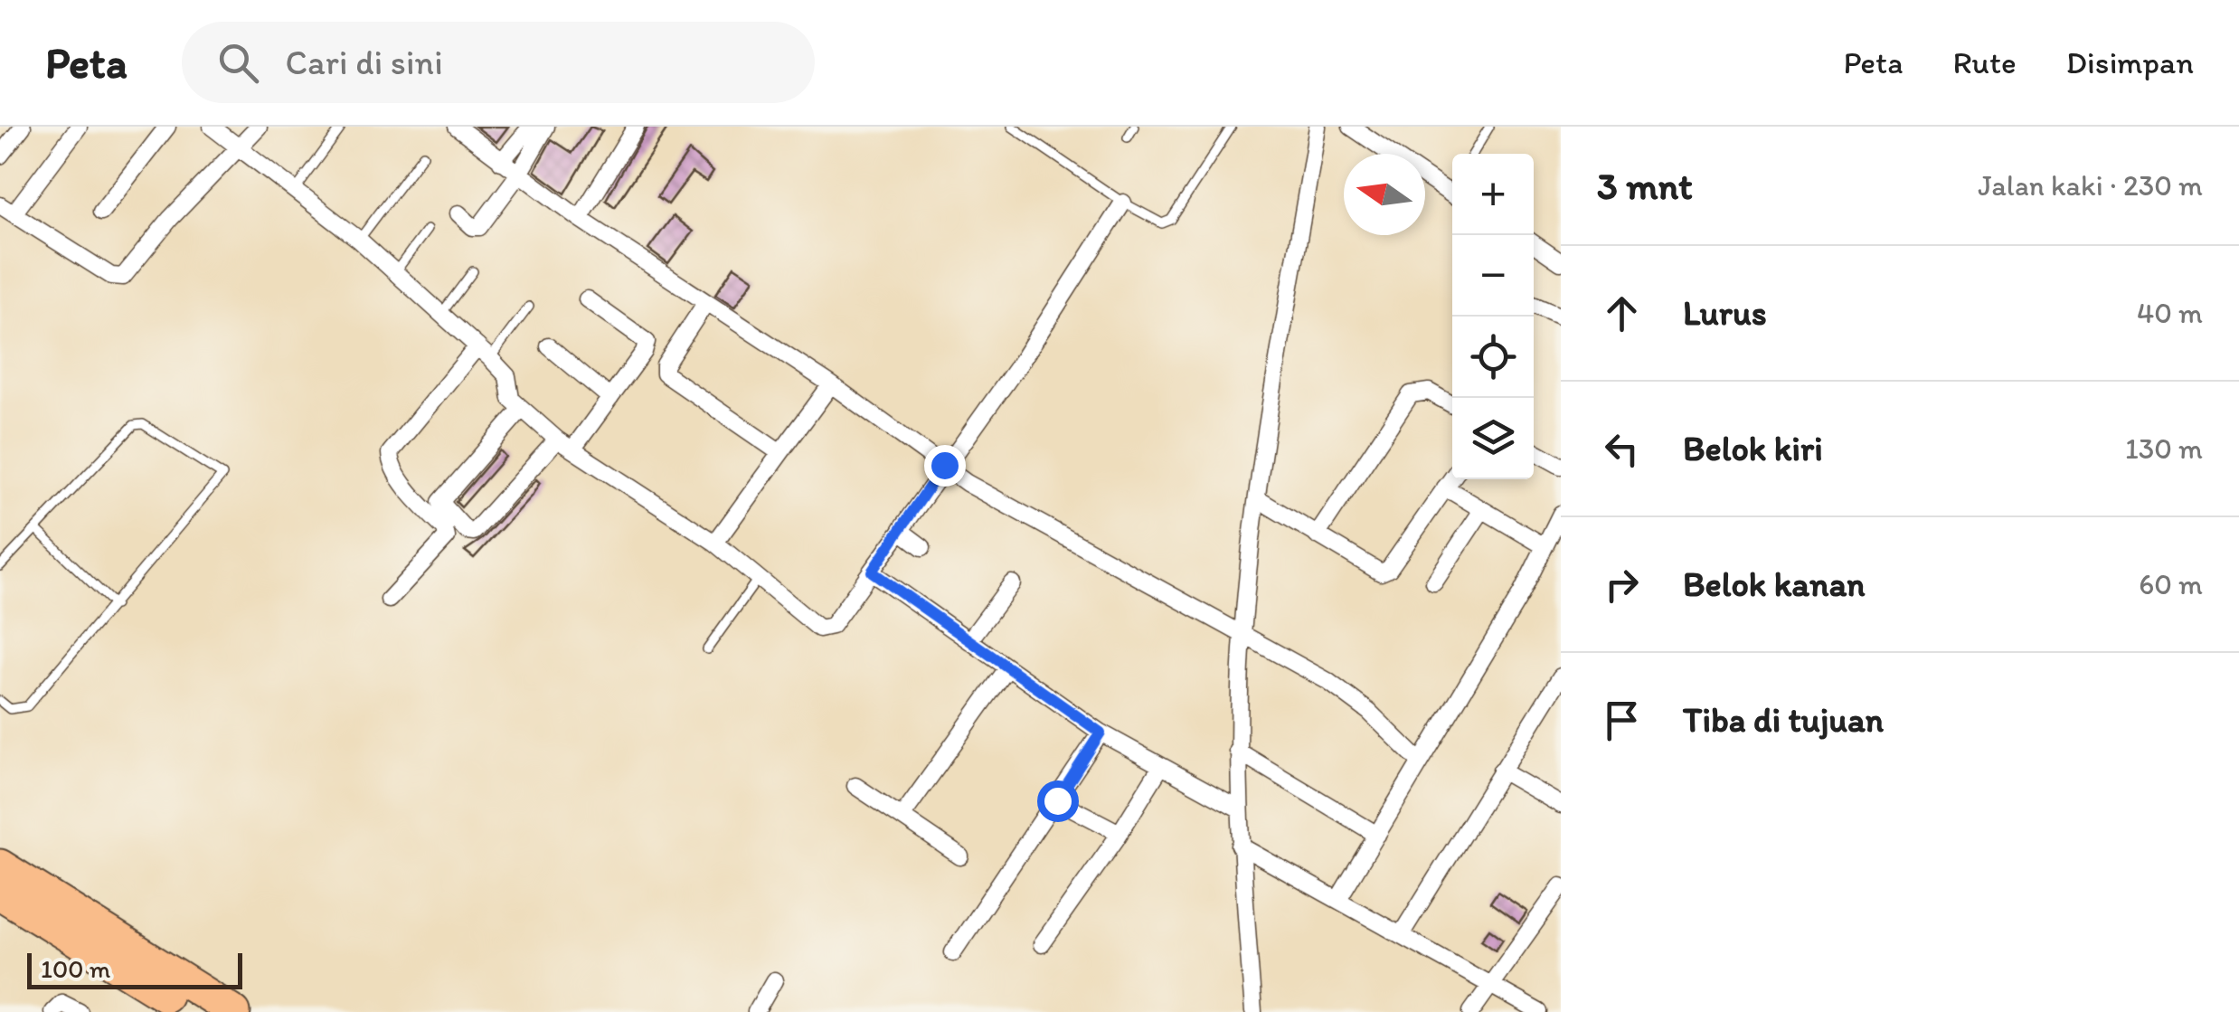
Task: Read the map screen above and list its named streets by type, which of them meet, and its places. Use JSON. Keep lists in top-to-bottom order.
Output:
{
  "scale_bar": "100 m",
  "north": "left",
  "page": {
    "header": "Peta",
    "search": "Cari di sini",
    "nav": ["Peta", "Rute", "Disimpan"],
    "heading": ["3 mnt", "Jalan kaki · 230 m"],
    "map_buttons": ["+", "−"],
    "list": [
      ["Lurus", "40 m"],
      ["Belok kiri", "130 m"],
      ["Belok kanan", "60 m"],
      "Tiba di tujuan"
    ],
    "scale": "100 m"
  }
}
